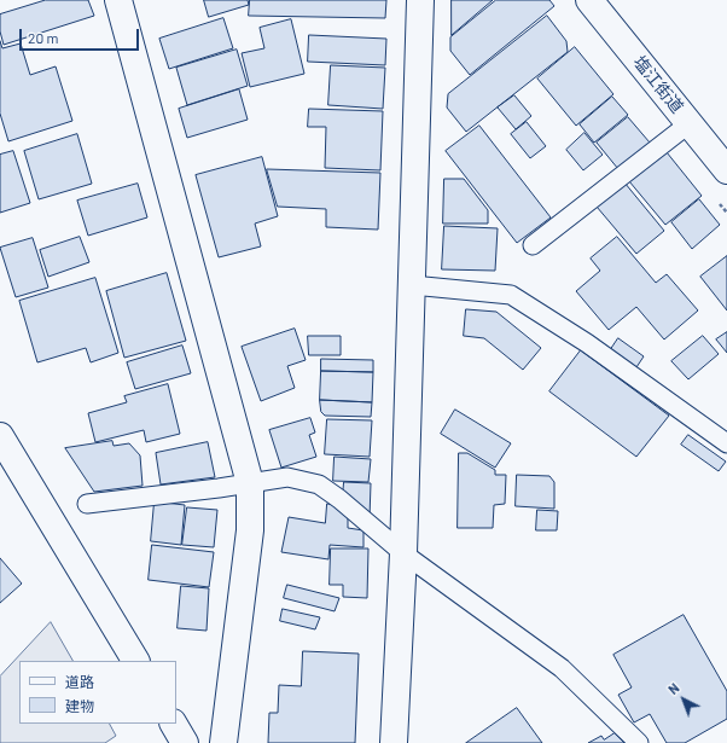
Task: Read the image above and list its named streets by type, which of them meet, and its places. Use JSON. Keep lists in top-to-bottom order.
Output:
{
  "streets": {
    "street": ["塩江街道"]
  },
  "legend": ["道路", "建物"],
  "scale_bar": "20 m",
  "north": "top left"
}
